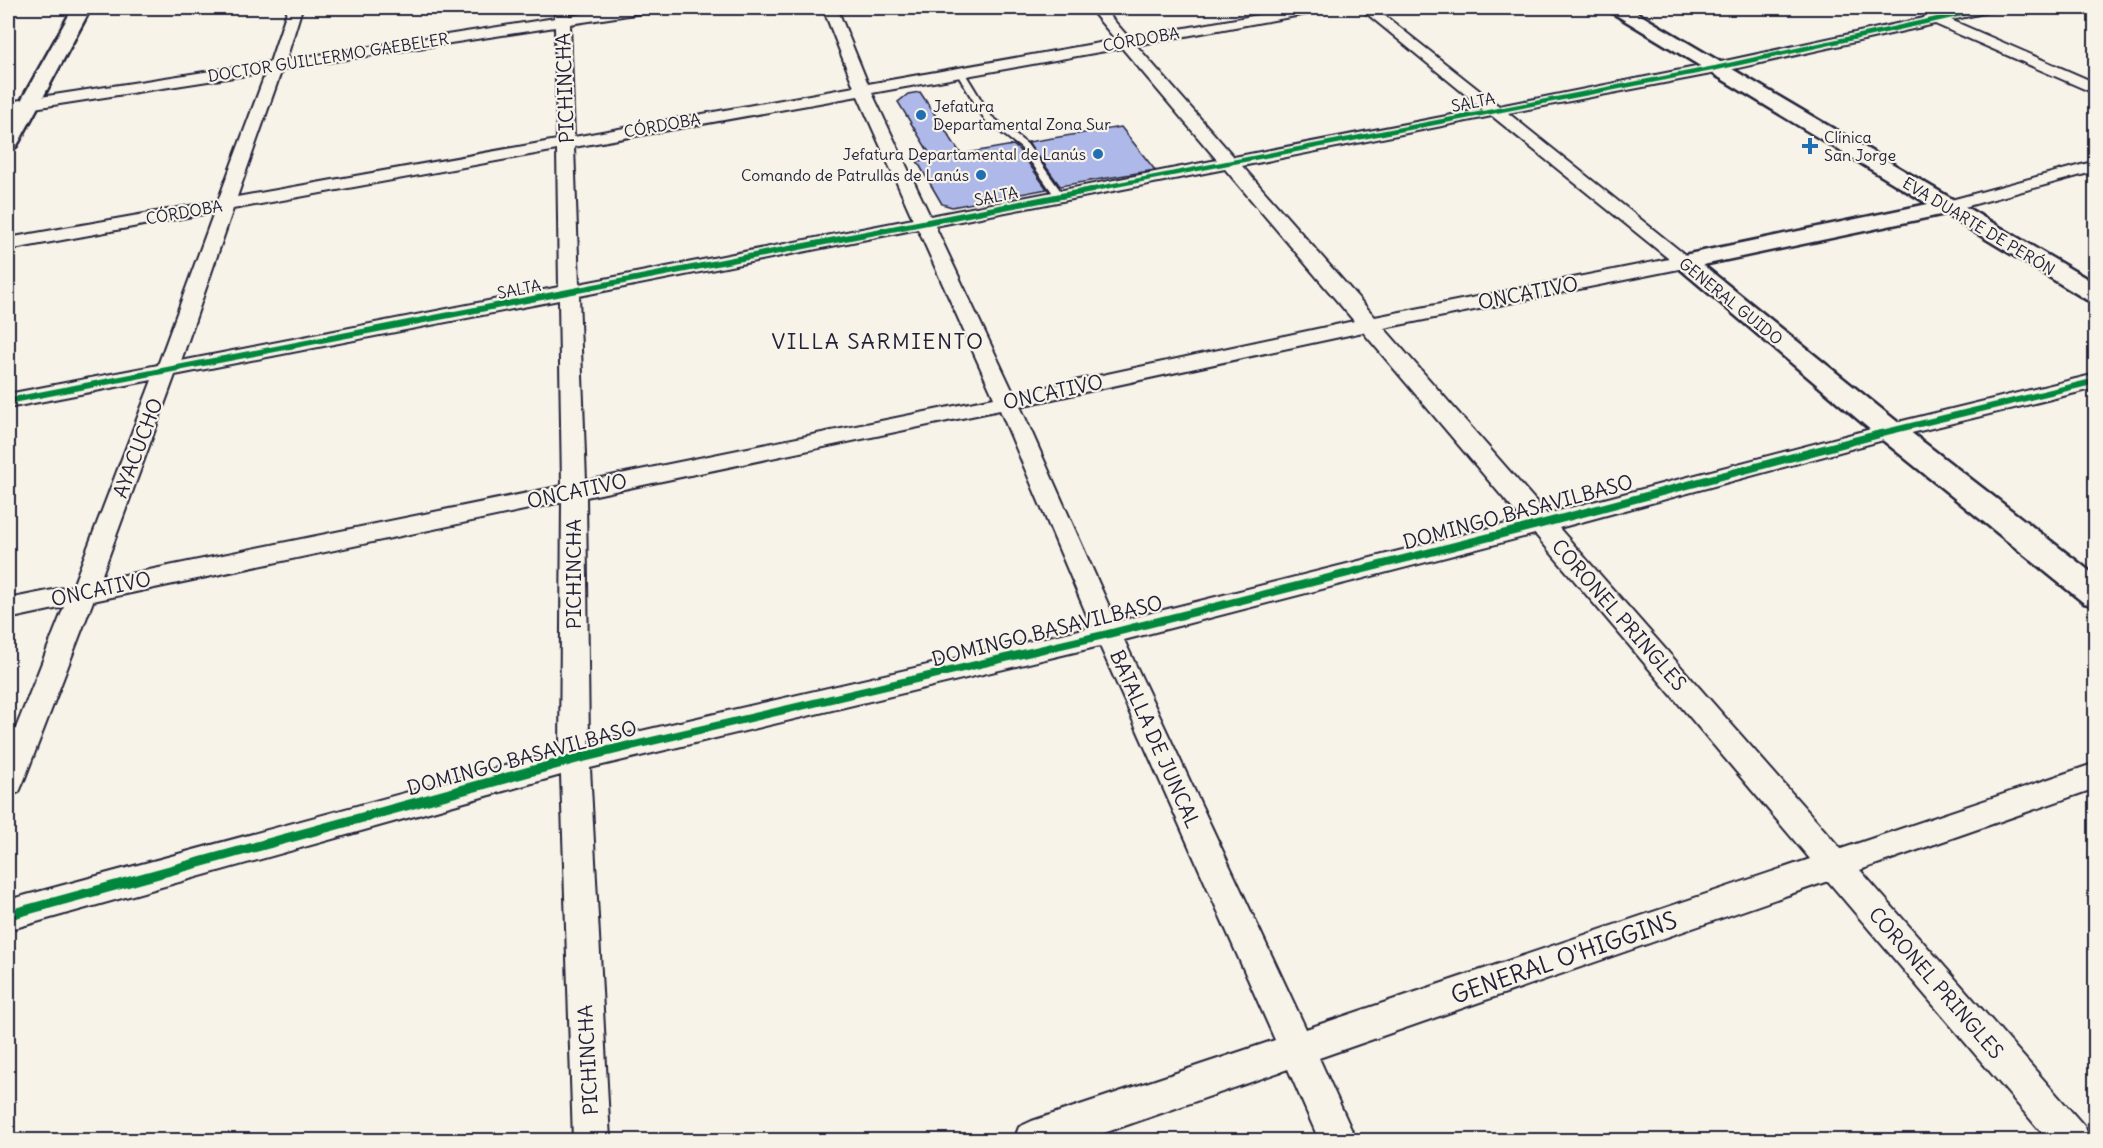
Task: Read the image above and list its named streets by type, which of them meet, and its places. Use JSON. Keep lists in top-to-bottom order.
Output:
{
  "streets": {
    "main road": ["EVA DUARTE DE PERÓN", "ONCATIVO", "GENERAL GUIDO"],
    "street": [
      "CÓRDOBA",
      "DOCTOR GUILLERMO GAEBELER",
      "PICHINCHA",
      "SALTA",
      "AYACUCHO",
      "DOMINGO BASAVILBASO",
      "CORONEL PRINGLES",
      "BATALLA DE JUNCAL",
      "GENERAL O'HIGGINS"
    ]
  },
  "crossings": [
    ["CÓRDOBA", "PICHINCHA"],
    ["CÓRDOBA", "AYACUCHO"],
    ["CÓRDOBA", "CORONEL PRINGLES"],
    ["CÓRDOBA", "BATALLA DE JUNCAL"],
    ["DOCTOR GUILLERMO GAEBELER", "PICHINCHA"],
    ["DOCTOR GUILLERMO GAEBELER", "AYACUCHO"],
    ["PICHINCHA", "SALTA"],
    ["PICHINCHA", "ONCATIVO"],
    ["PICHINCHA", "DOMINGO BASAVILBASO"],
    ["SALTA", "EVA DUARTE DE PERÓN"],
    ["SALTA", "GENERAL GUIDO"],
    ["SALTA", "AYACUCHO"],
    ["SALTA", "CORONEL PRINGLES"],
    ["SALTA", "BATALLA DE JUNCAL"],
    ["EVA DUARTE DE PERÓN", "ONCATIVO"],
    ["ONCATIVO", "GENERAL GUIDO"],
    ["ONCATIVO", "AYACUCHO"],
    ["ONCATIVO", "CORONEL PRINGLES"],
    ["ONCATIVO", "BATALLA DE JUNCAL"],
    ["GENERAL GUIDO", "DOMINGO BASAVILBASO"],
    ["DOMINGO BASAVILBASO", "CORONEL PRINGLES"],
    ["DOMINGO BASAVILBASO", "BATALLA DE JUNCAL"],
    ["CORONEL PRINGLES", "GENERAL O'HIGGINS"],
    ["BATALLA DE JUNCAL", "GENERAL O'HIGGINS"]
  ],
  "districts": ["VILLA SARMIENTO"],
  "places": {
    "other": ["Jefatura Departamental Zona Sur", "Jefatura Departamental de Lanús", "Comando de Patrullas de Lanús"],
    "health": ["Clínica San Jorge"]
  }
}
